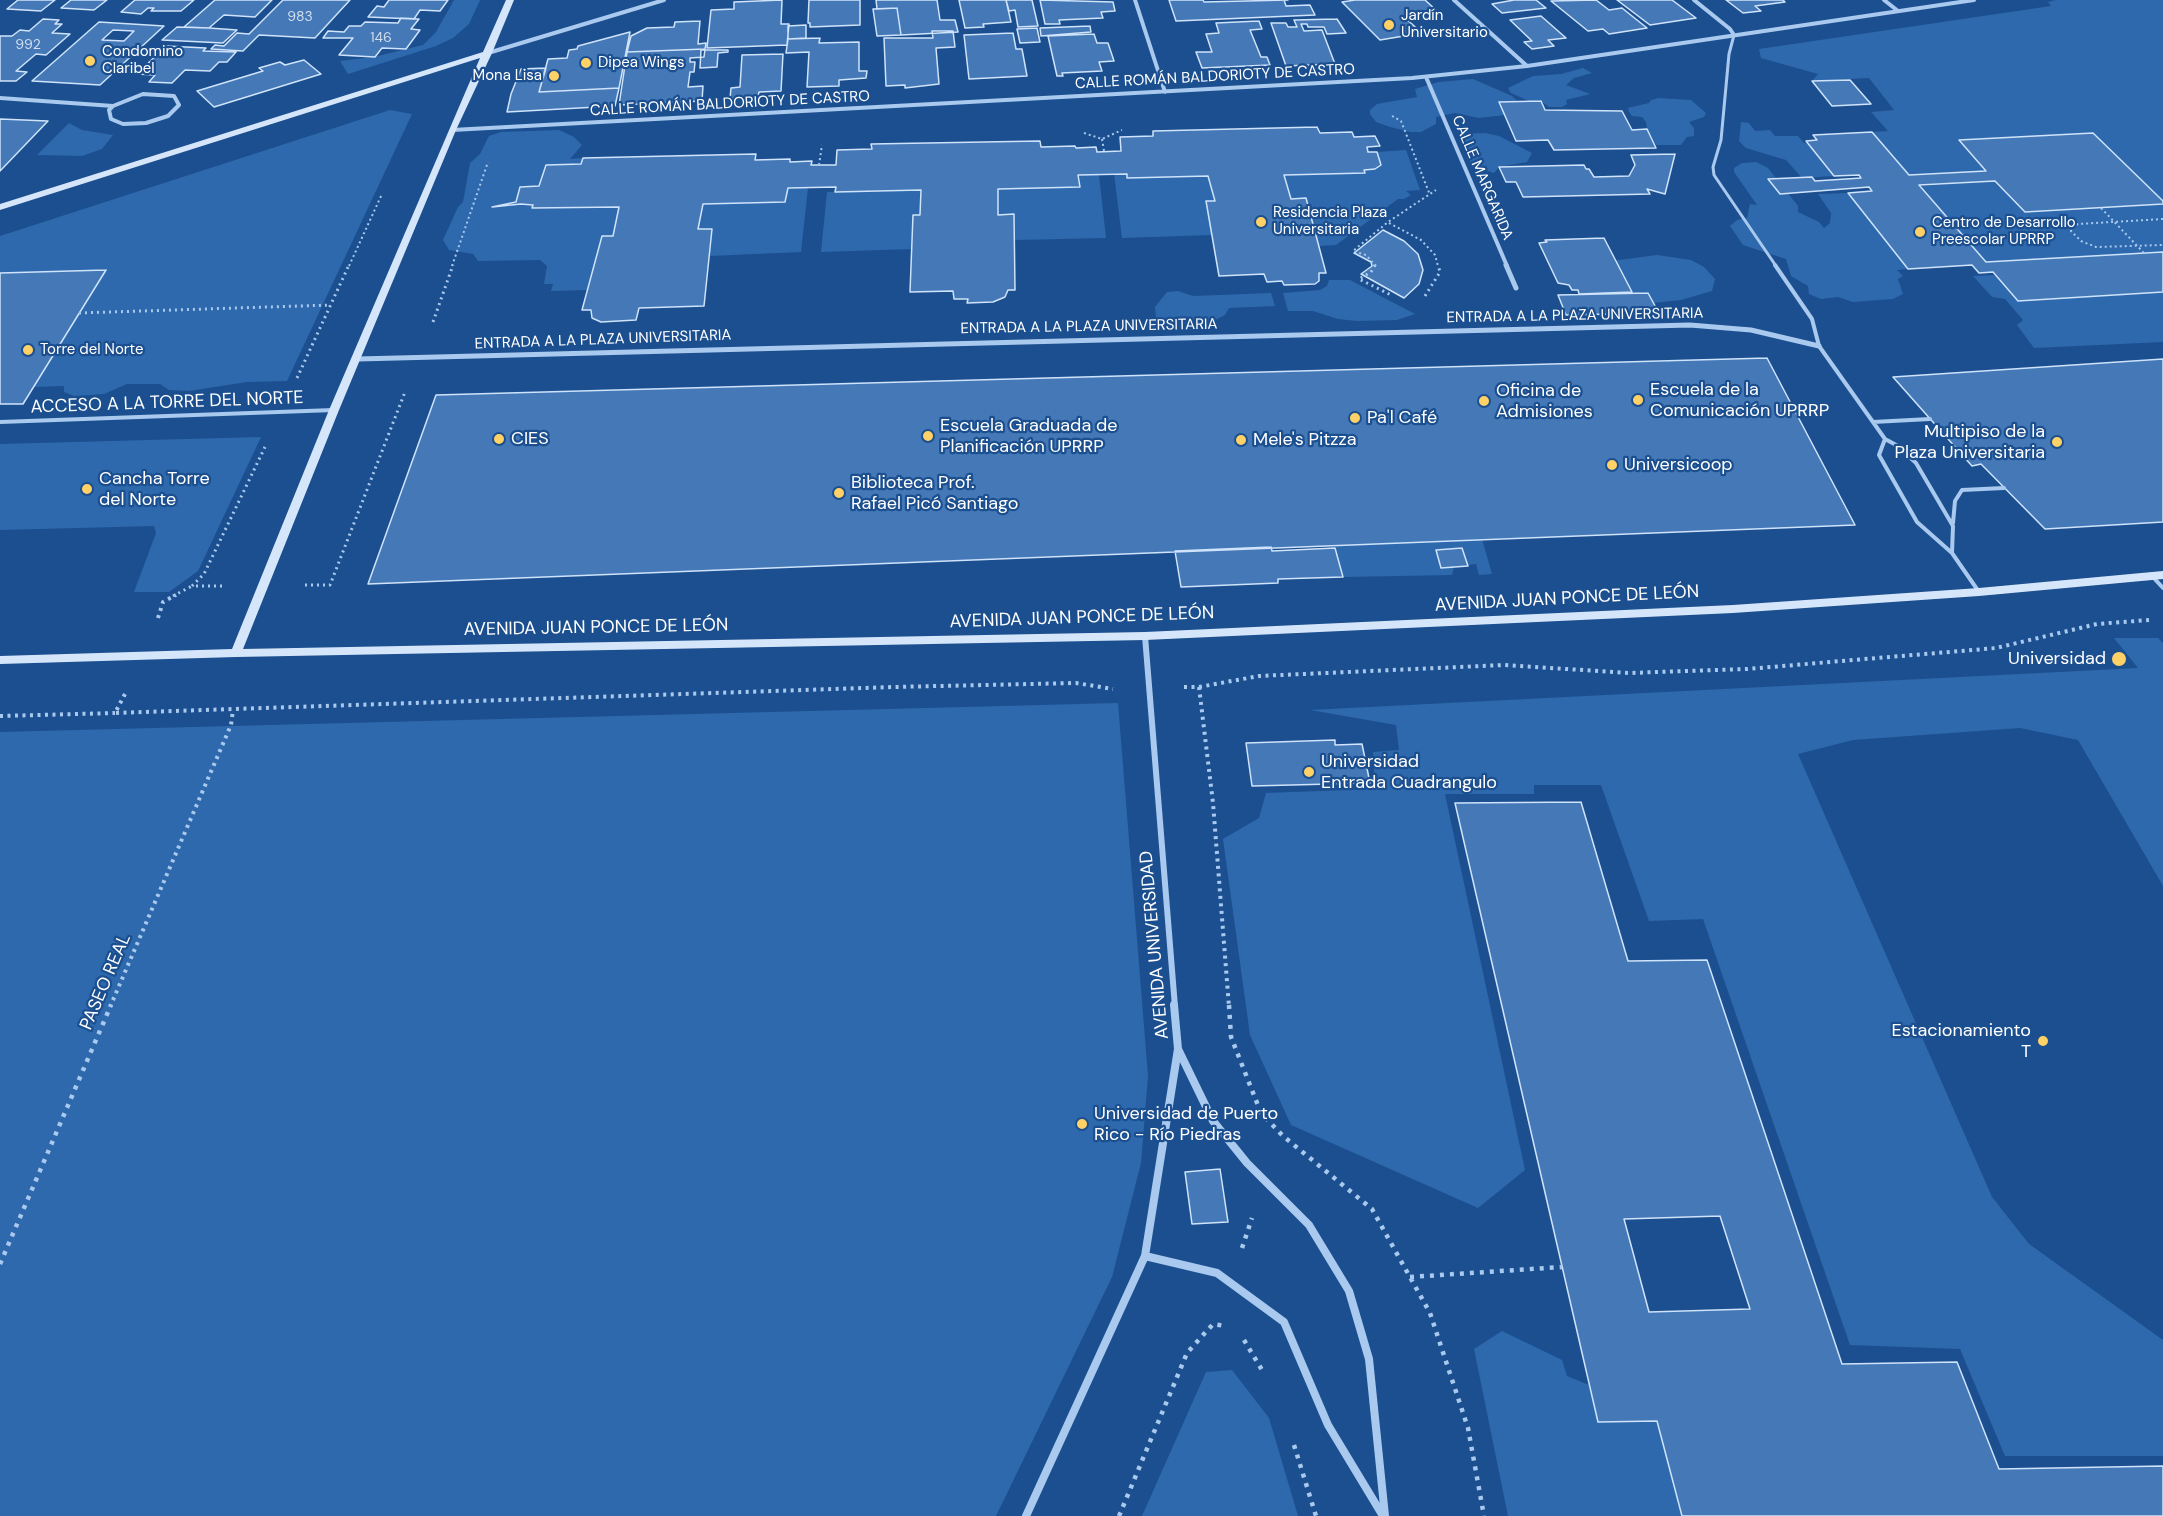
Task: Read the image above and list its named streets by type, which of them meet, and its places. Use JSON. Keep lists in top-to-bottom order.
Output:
{
  "streets": {
    "street": [
      "CALLE ROMÁN BALDORIOTY DE CASTRO",
      "CALLE MARGARIDA",
      "ENTRADA A LA PLAZA UNIVERSITARIA",
      "AVENIDA JUAN PONCE DE LEÓN",
      "AVENIDA UNIVERSIDAD"
    ],
    "lane": ["ACCESO A LA TORRE DEL NORTE"],
    "path": ["PASEO REAL"]
  },
  "crossings": [
    ["CALLE ROMÁN BALDORIOTY DE CASTRO", "CALLE MARGARIDA"],
    ["AVENIDA JUAN PONCE DE LEÓN", "AVENIDA UNIVERSIDAD"],
    ["AVENIDA UNIVERSIDAD", "PASEO REAL"]
  ],
  "places": [
    "Jardín Universitario",
    "Condomino Claribel",
    "Dipea Wings",
    "Mona Lisa",
    "Residencia Plaza Universitaria",
    "Centro de Desarrollo Preescolar UPRRP",
    "Torre del Norte",
    "Escuela de la Comunicación UPRRP",
    "Oficina de Admisiones",
    "Pa'l Café",
    "Escuela Graduada de Planificación UPRRP",
    "CIES",
    "Mele's Pitzza",
    "Multipiso de la Plaza Universitaria",
    "Universicoop",
    "Cancha Torre del Norte",
    "Biblioteca Prof. Rafael Picó Santiago",
    "Universidad",
    "Universidad Entrada Cuadrangulo",
    "Estacionamiento T",
    "Universidad de Puerto Rico - Río Piedras"
  ],
  "house_numbers": ["983", "146", "992"]
}
